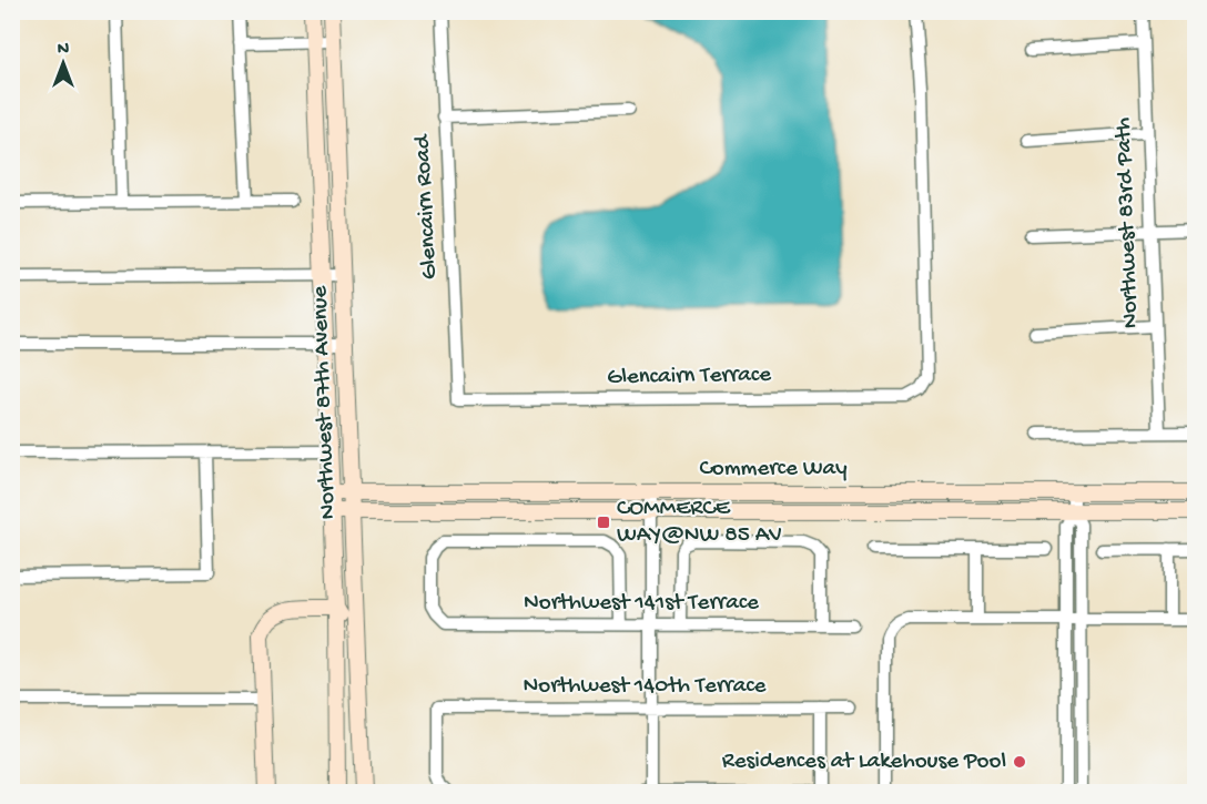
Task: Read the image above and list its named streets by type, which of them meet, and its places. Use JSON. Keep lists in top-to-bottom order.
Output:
{
  "streets": {
    "street": [
      "Glencairn Road",
      "Northwest 83rd Path",
      "Glencairn Terrace",
      "Northwest 87th Avenue",
      "Commerce Way",
      "Northwest 141st Terrace",
      "Northwest 140th Terrace"
    ]
  },
  "crossings": [
    ["Glencairn Road", "Glencairn Terrace"],
    ["Northwest 87th Avenue", "Commerce Way"]
  ],
  "places": {
    "transit": ["COMMERCE WAY@NW 85 AV"],
    "other": ["Residences at Lakehouse Pool"]
  },
  "north": "top"
}
